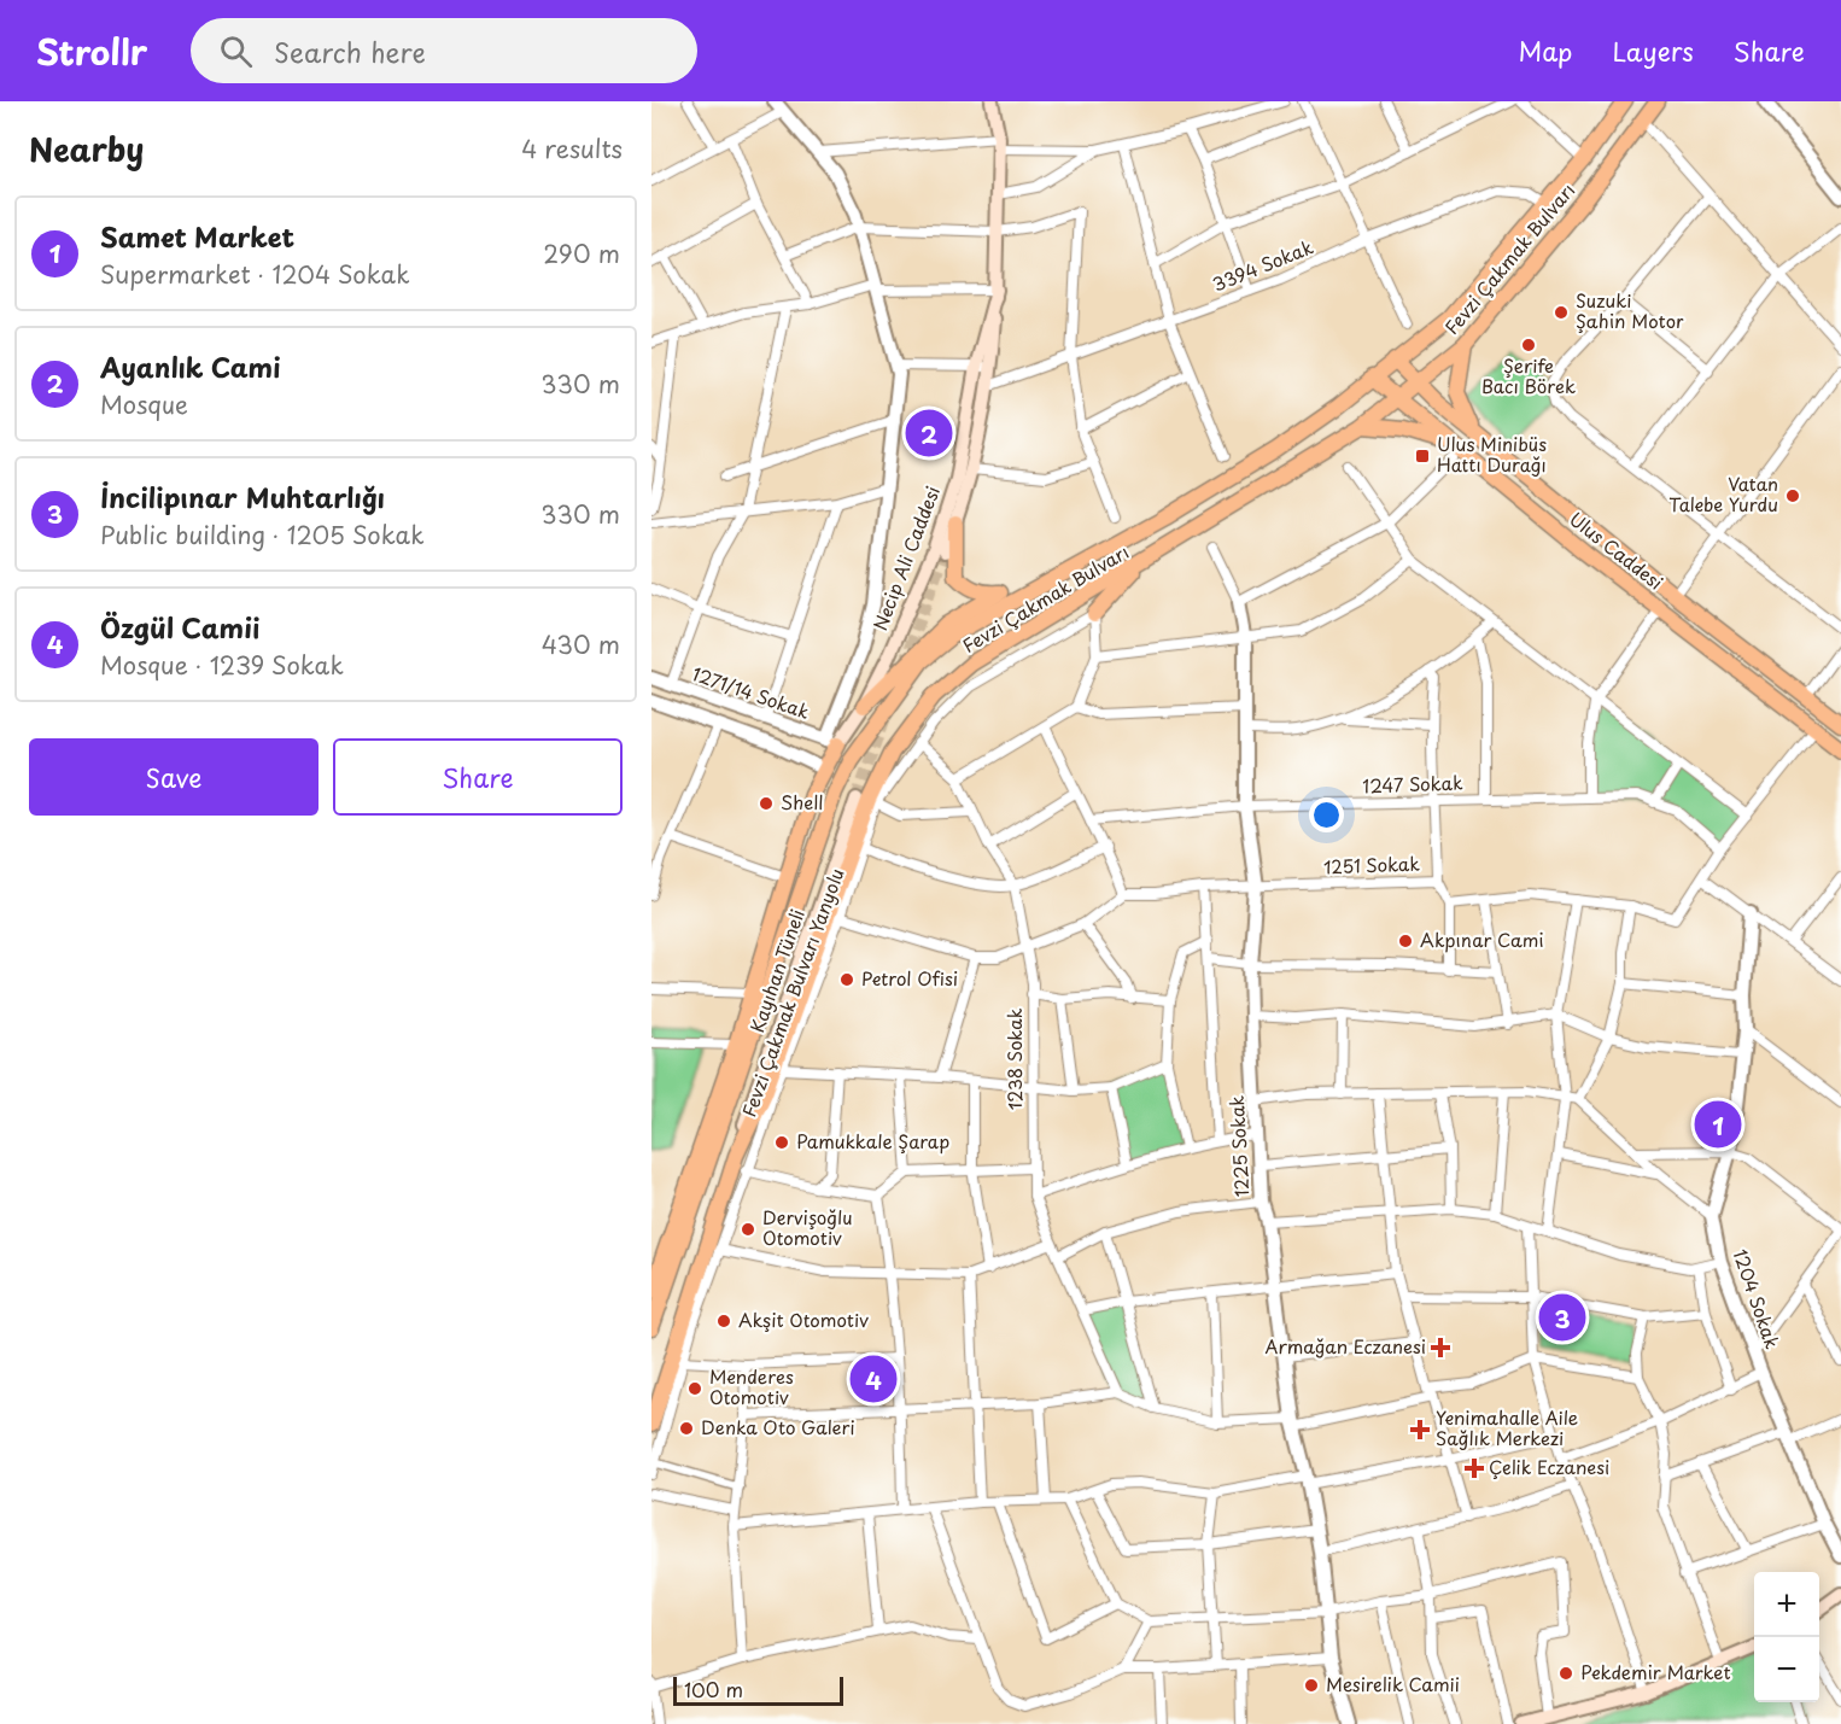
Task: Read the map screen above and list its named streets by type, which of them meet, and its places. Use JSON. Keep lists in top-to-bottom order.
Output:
{
  "streets": {
    "main road": [
      "Fevzi Çakmak Bulvarı",
      "Ulus Caddesi",
      "Necip Ali Caddesi",
      "Kayıhan Tüneli"
    ],
    "street": [
      "3394 Sokak",
      "1271/14 Sokak",
      "1247 Sokak",
      "1251 Sokak",
      "Fevzi Çakmak Bulvarı Yanyolu",
      "1238 Sokak",
      "1225 Sokak",
      "1204 Sokak"
    ]
  },
  "crossings": [
    ["Fevzi Çakmak Bulvarı", "3394 Sokak"],
    ["Fevzi Çakmak Bulvarı", "Ulus Caddesi"],
    ["Fevzi Çakmak Bulvarı", "Kayıhan Tüneli"],
    ["3394 Sokak", "Necip Ali Caddesi"],
    ["Necip Ali Caddesi", "1271/14 Sokak"],
    ["1247 Sokak", "1225 Sokak"],
    ["1251 Sokak", "1225 Sokak"],
    ["Fevzi Çakmak Bulvarı Yanyolu", "1238 Sokak"]
  ],
  "places": {
    "other": [
      "Suzuki Şahin Motor",
      "Şerife Bacı Börek",
      "Vatan Talebe Yurdu",
      "Shell",
      "Akpınar Cami",
      "Petrol Ofisi",
      "Pamukkale Şarap",
      "Dervişoğlu Otomotiv",
      "Akşit Otomotiv",
      "Menderes Otomotiv",
      "Denka Oto Galeri",
      "Pekdemir Market",
      "Mesirelik Camii"
    ],
    "transit": ["Ulus Minibüs Hattı Durağı"],
    "health": ["Armağan Eczanesi", "Yenimahalle Aile Sağlık Merkezi", "Çelik Eczanesi"]
  },
  "scale_bar": "100 m",
  "page": {
    "header": "Strollr",
    "search": "Search here",
    "nav": ["Map", "Layers", "Share"],
    "heading": ["Nearby", "4 results"],
    "list": [
      {
        "mark": "1",
        "name": "Samet Market",
        "note": "Supermarket · 1204 Sokak",
        "value": "290 m"
      },
      {
        "mark": "2",
        "name": "Ayanlık Cami",
        "note": "Mosque",
        "value": "330 m"
      },
      {
        "mark": "3",
        "name": "İncilipınar Muhtarlığı",
        "note": "Public building · 1205 Sokak",
        "value": "330 m"
      },
      {
        "mark": "4",
        "name": "Özgül Camii",
        "note": "Mosque · 1239 Sokak",
        "value": "430 m"
      }
    ],
    "pins": [
      "2",
      "1",
      "3",
      "4"
    ],
    "buttons": ["Save", "Share"],
    "map_buttons": ["+", "−"],
    "scale": "100 m"
  }
}
